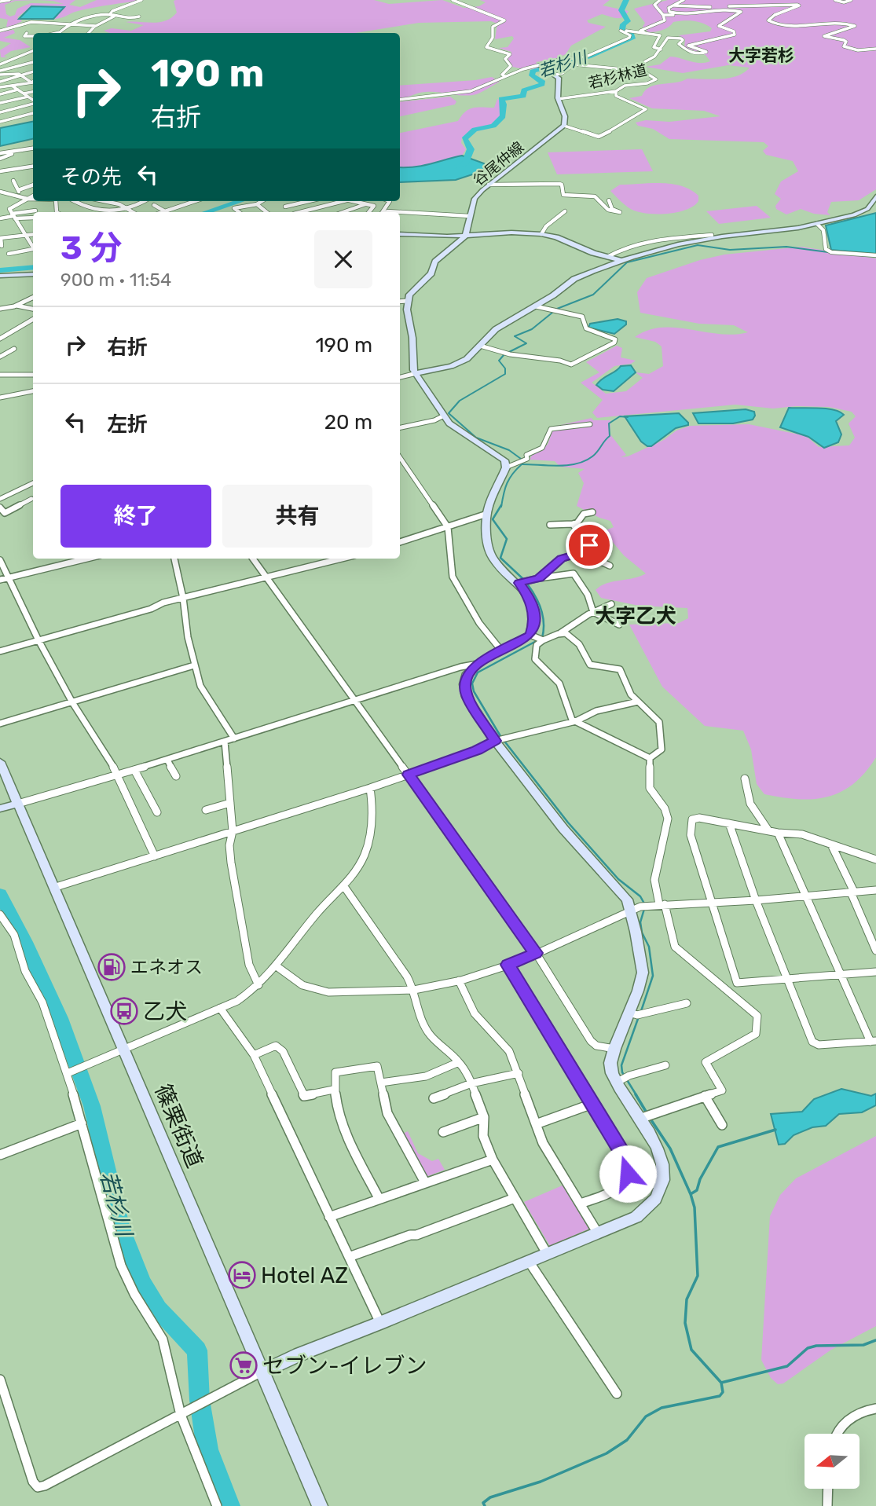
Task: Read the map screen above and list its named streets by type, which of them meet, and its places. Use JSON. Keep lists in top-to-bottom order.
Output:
{
  "streets": {
    "street": ["若杉林道", "谷尾仲線", "篠栗街道"]
  },
  "districts": ["大字若杉", "大字乙犬"],
  "water": ["若杉川"],
  "places": {
    "fuel station": ["エネオス"],
    "bus stop": ["乙犬"],
    "hotel": ["Hotel AZ"],
    "supermarket": ["セブン-イレブン"]
  },
  "north": "left",
  "page": {
    "turn": ["190 m", "右折"],
    "then": "その先",
    "heading": ["3 分", "900 m · 11:54"],
    "list": [
      {
        "name": "右折",
        "value": "190 m"
      },
      {
        "name": "左折",
        "value": "20 m"
      }
    ],
    "buttons": ["終了", "共有"]
  }
}
